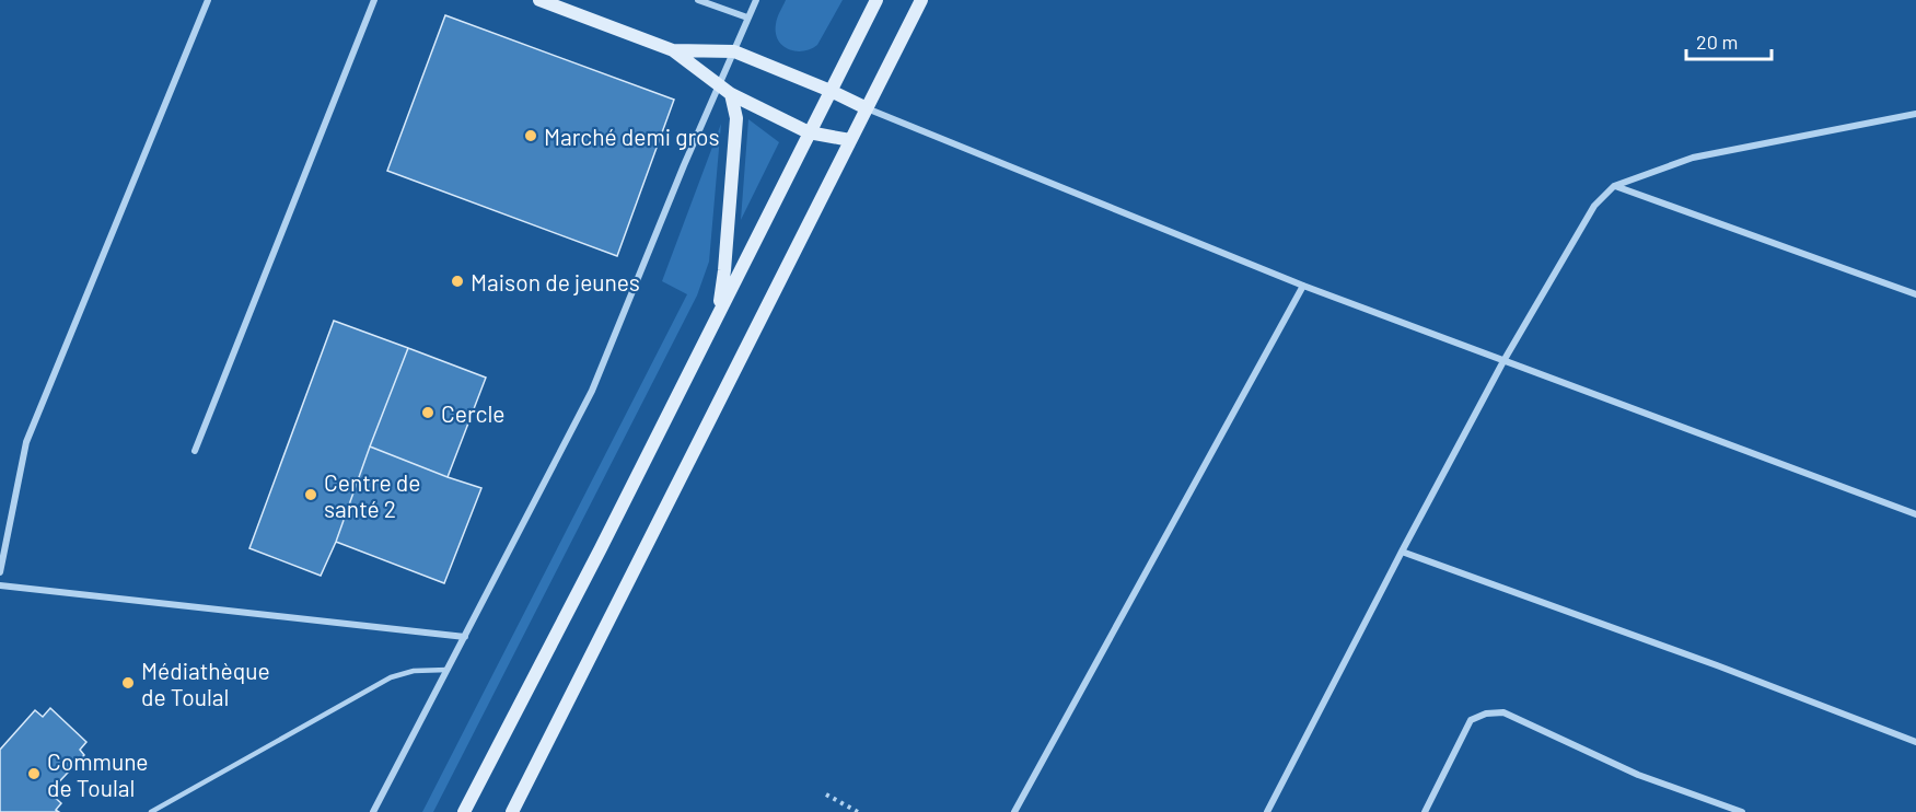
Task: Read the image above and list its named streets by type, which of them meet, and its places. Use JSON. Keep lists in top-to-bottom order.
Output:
{
  "places": [
    "Marché demi gros",
    "Maison de jeunes",
    "Cercle",
    "Centre de santé 2",
    "Médiathèque de Toulal",
    "Commune de Toulal"
  ],
  "scale_bar": "20 m"
}
